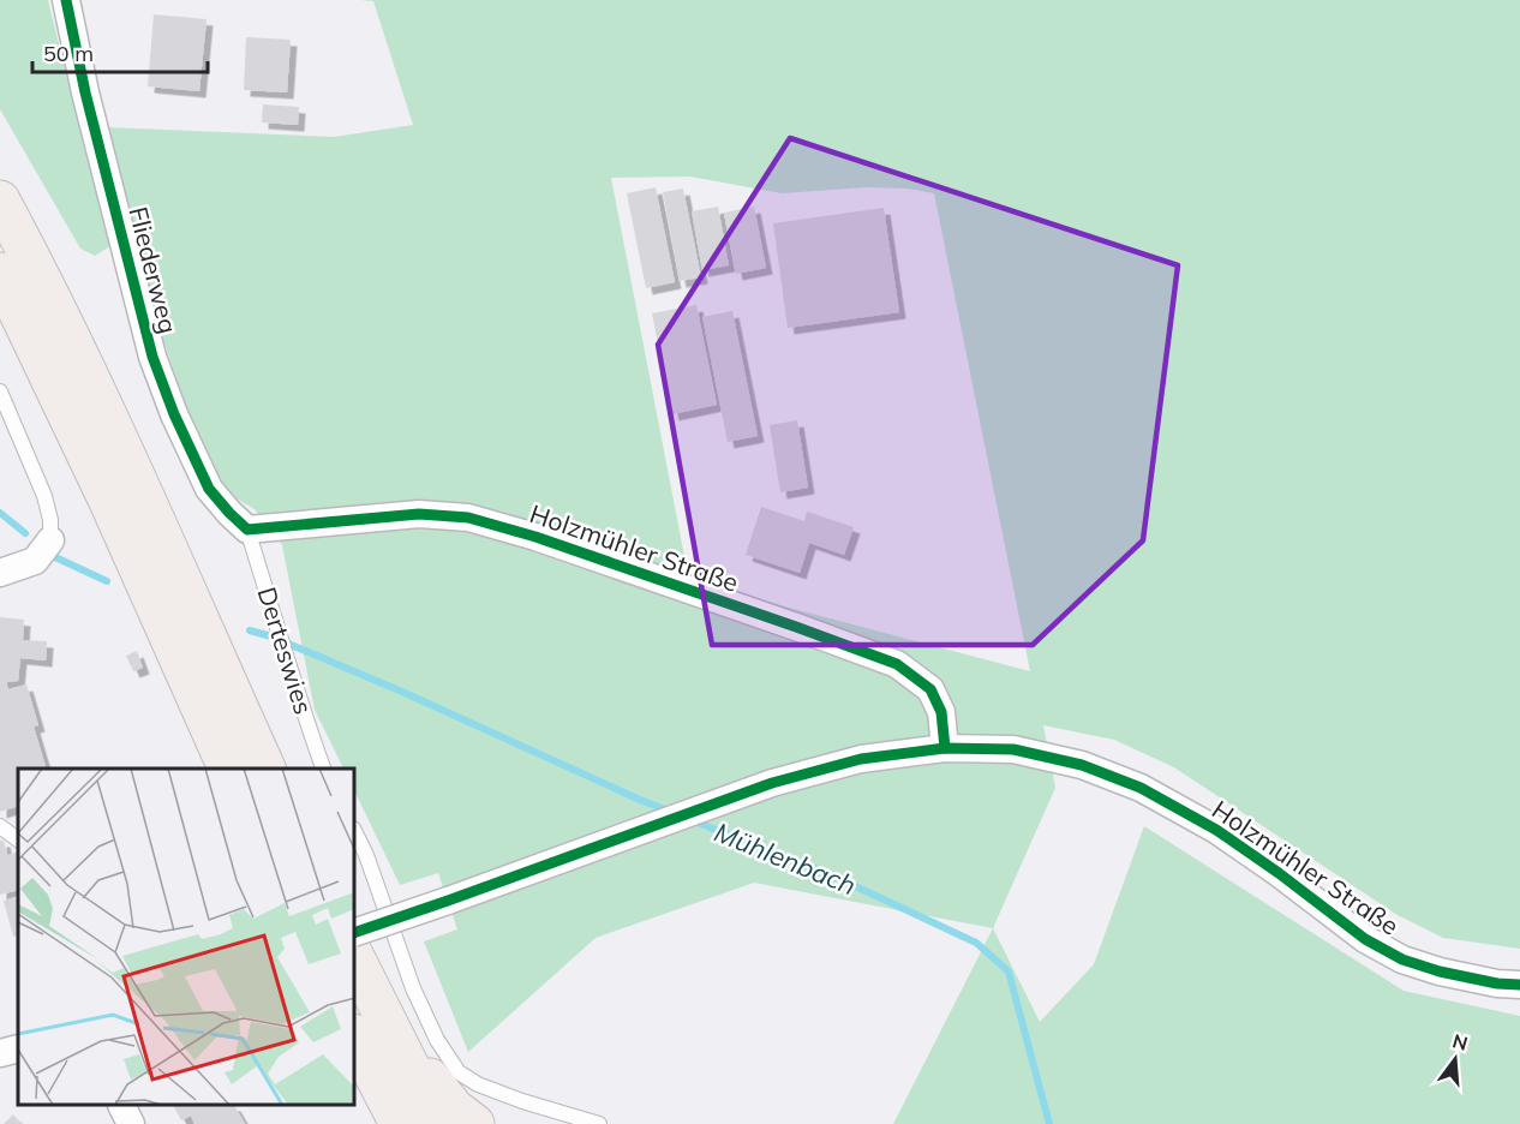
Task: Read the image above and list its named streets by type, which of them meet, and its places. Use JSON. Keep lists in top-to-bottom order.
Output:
{
  "streets": {
    "street": ["Fliederweg", "Holzmühler Straße"],
    "lane": ["Derteswies"]
  },
  "crossings": [
    ["Fliederweg", "Holzmühler Straße"],
    ["Fliederweg", "Derteswies"],
    ["Holzmühler Straße", "Derteswies"]
  ],
  "water": ["Mühlenbach"],
  "scale_bar": "50 m",
  "north": "top"
}
